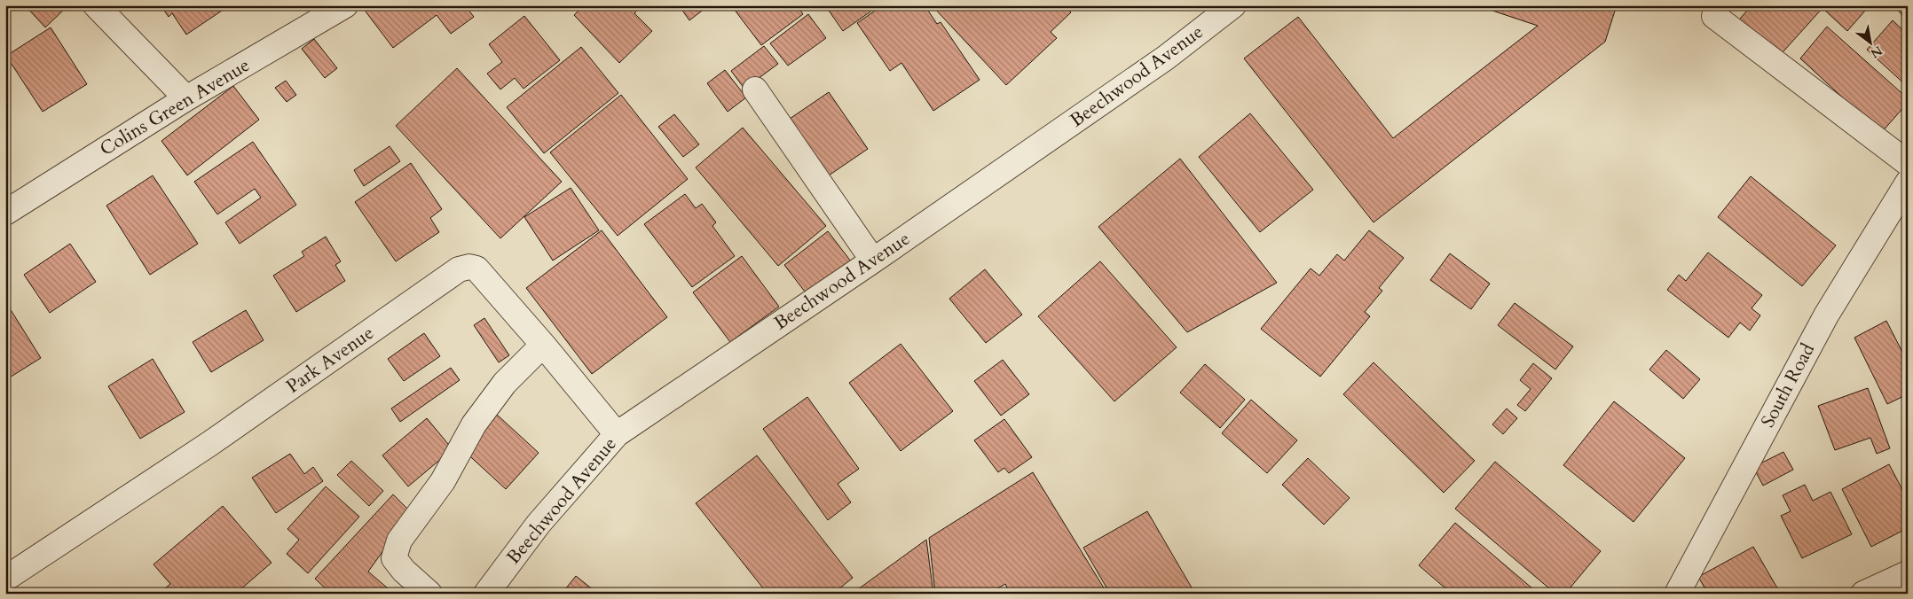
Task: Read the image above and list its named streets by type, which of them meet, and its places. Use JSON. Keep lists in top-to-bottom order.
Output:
{
  "streets": {
    "street": [
      "Beechwood Avenue",
      "Colins Green Avenue",
      "Park Avenue",
      "South Road"
    ]
  },
  "crossings": [
    ["Beechwood Avenue", "Park Avenue"]
  ],
  "north": "bottom right"
}
